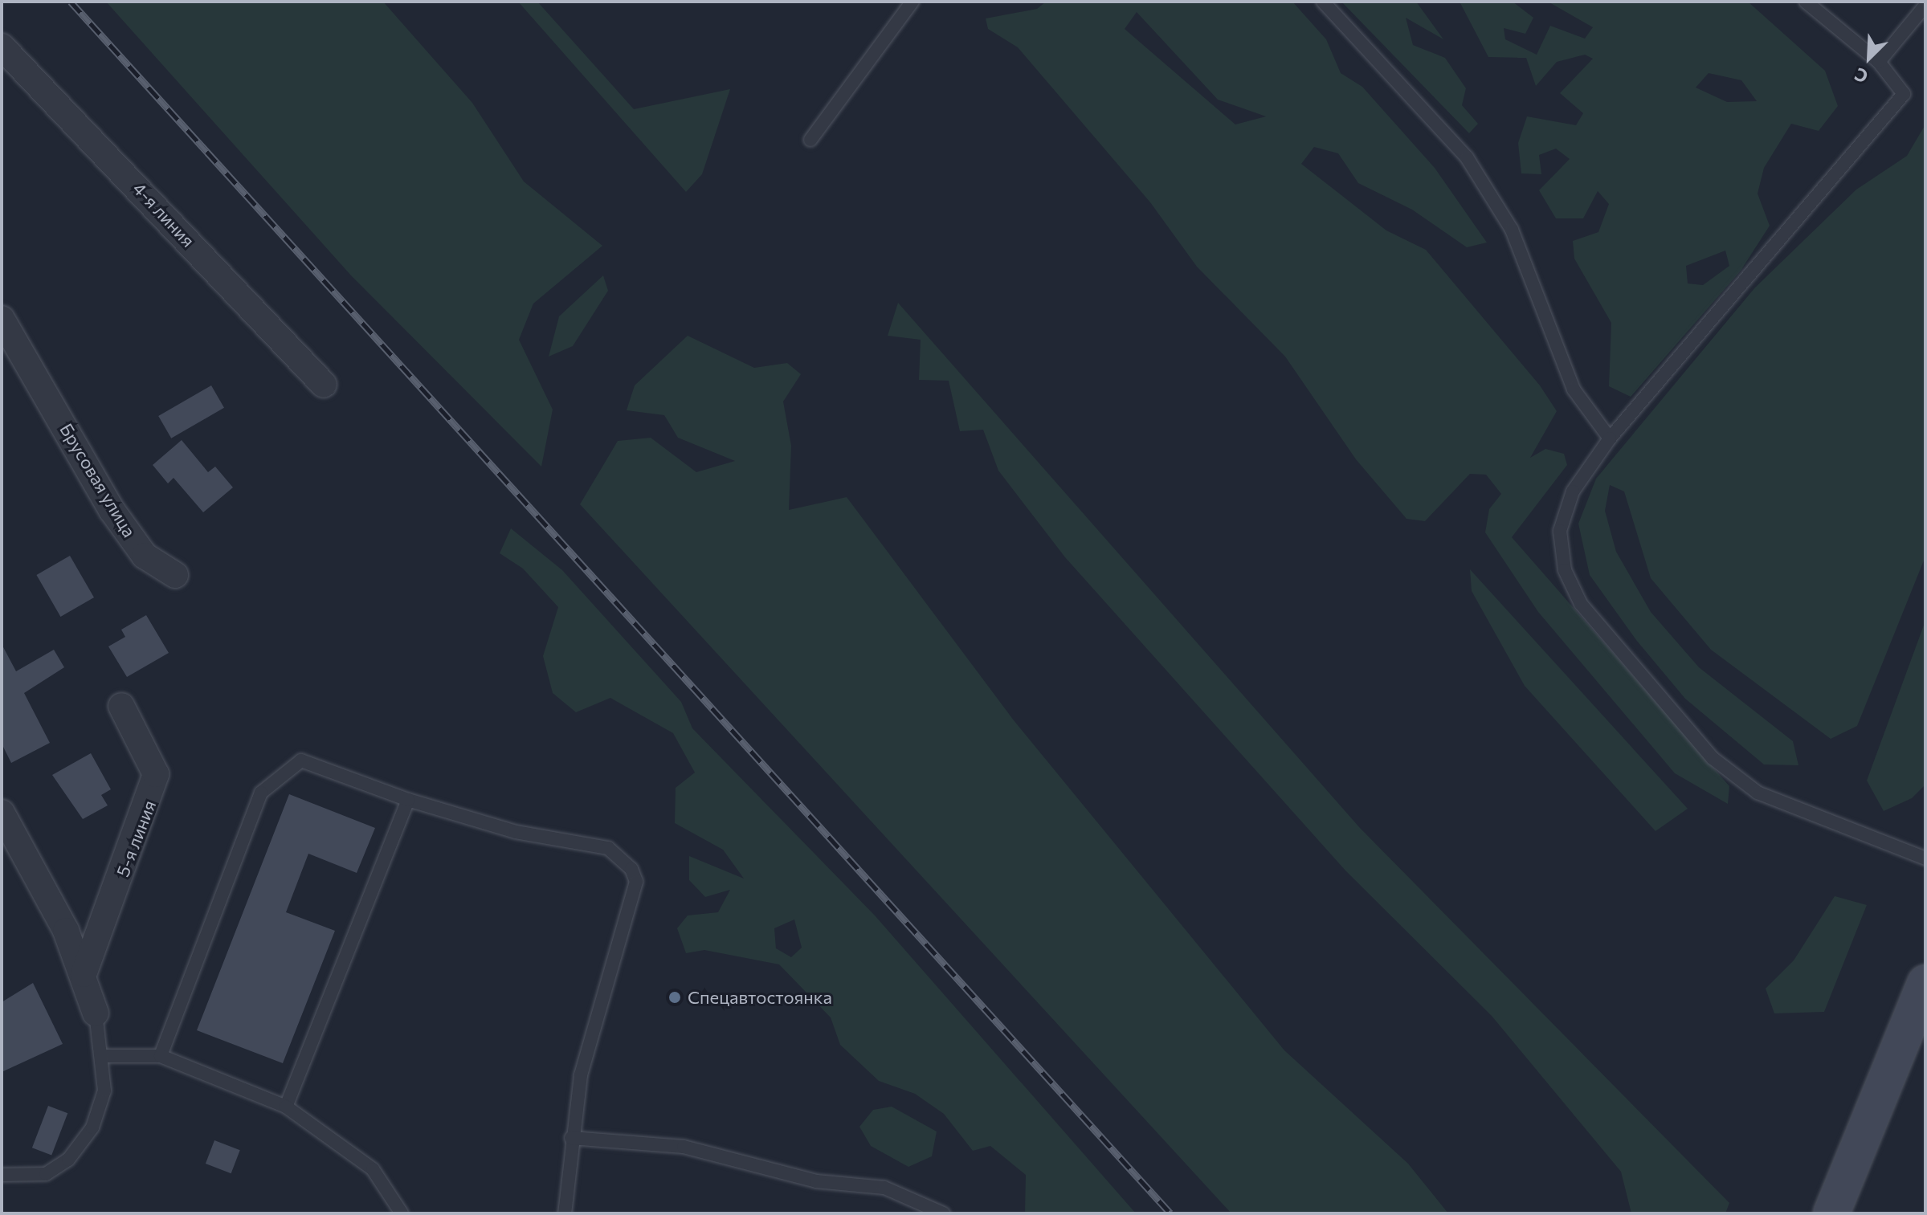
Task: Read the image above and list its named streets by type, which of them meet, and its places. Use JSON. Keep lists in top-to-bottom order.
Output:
{
  "streets": {
    "street": ["4-я линия", "Брусовая улица", "5-я линия"]
  },
  "places": ["Спецавтостоянка"],
  "north": "bottom left"
}
